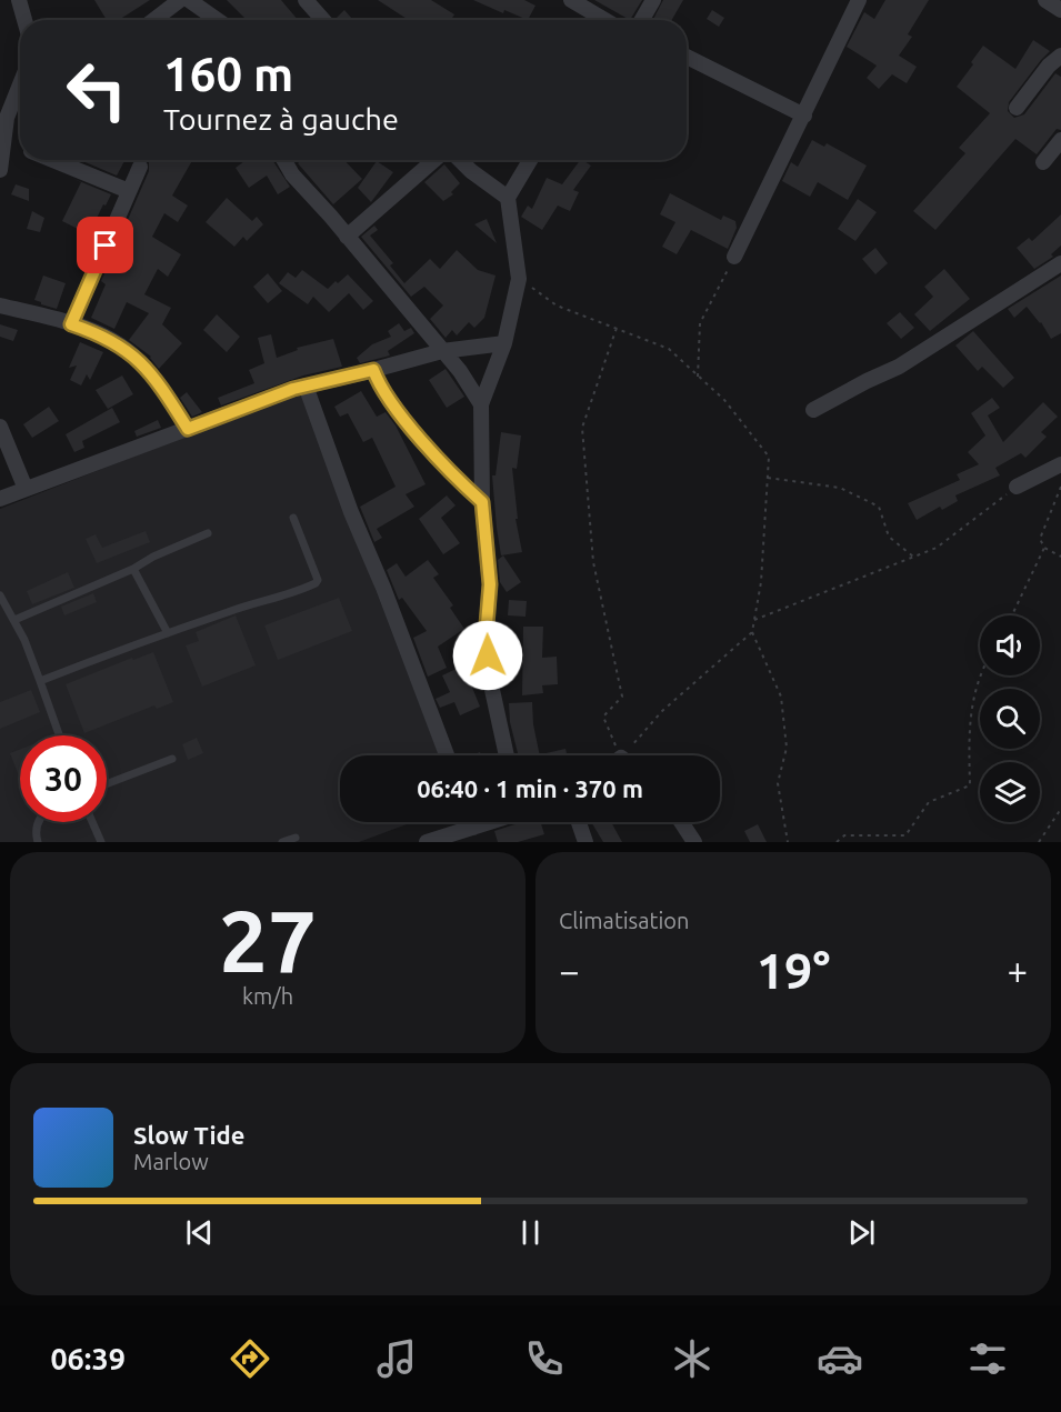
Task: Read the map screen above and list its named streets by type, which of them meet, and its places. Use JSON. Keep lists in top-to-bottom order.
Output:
{
  "page": {
    "turn": ["160 m", "Tournez à gauche"],
    "limit": "30",
    "trip": "06:40 · 1 min · 370 m",
    "tile": [
      ["27", "km/h"],
      "Climatisation"
    ],
    "heat": ["−", "19°", "+"],
    "song": ["Slow Tide", "Marlow"],
    "tabs": "06:39"
  }
}
